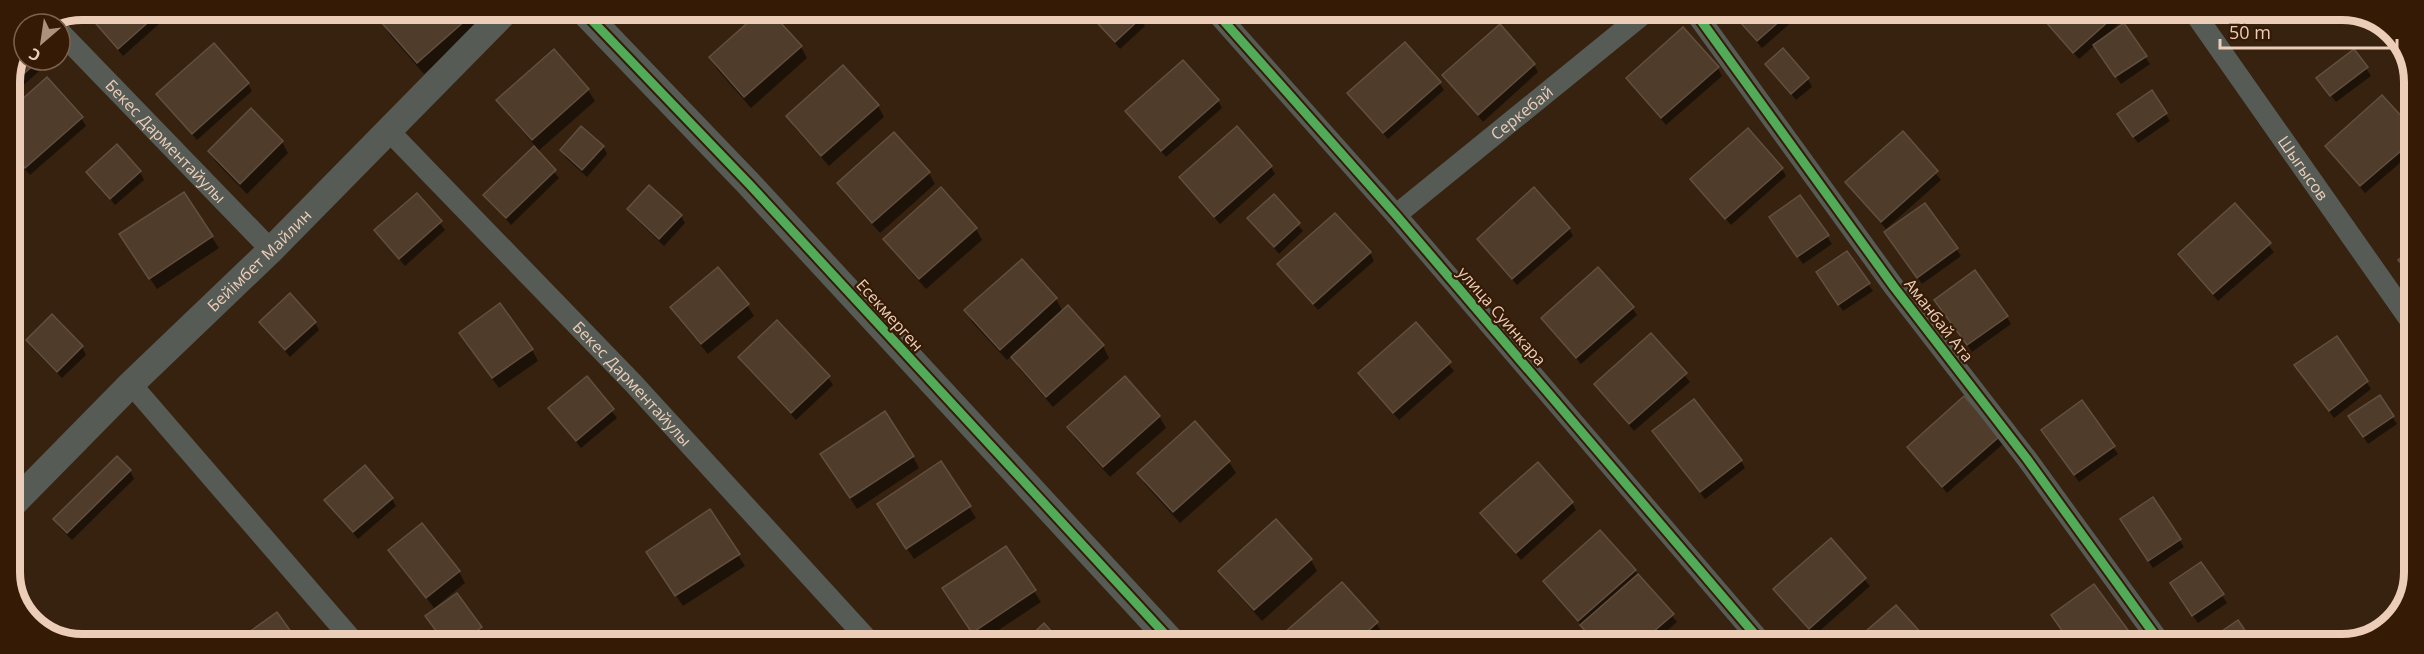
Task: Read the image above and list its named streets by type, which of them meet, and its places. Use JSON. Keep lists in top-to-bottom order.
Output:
{
  "streets": {
    "street": [
      "Серкебай",
      "Бекес Дарментайулы",
      "Шыгысов",
      "Бейімбет Майлин",
      "Eсекмерген",
      "улица Суинкара",
      "Аманбай Ата"
    ]
  },
  "crossings": [
    ["Серкебай", "улица Суинкара"],
    ["Бекес Дарментайулы", "Бейімбет Майлин"]
  ],
  "scale_bar": "50 m",
  "north": "bottom left"
}
